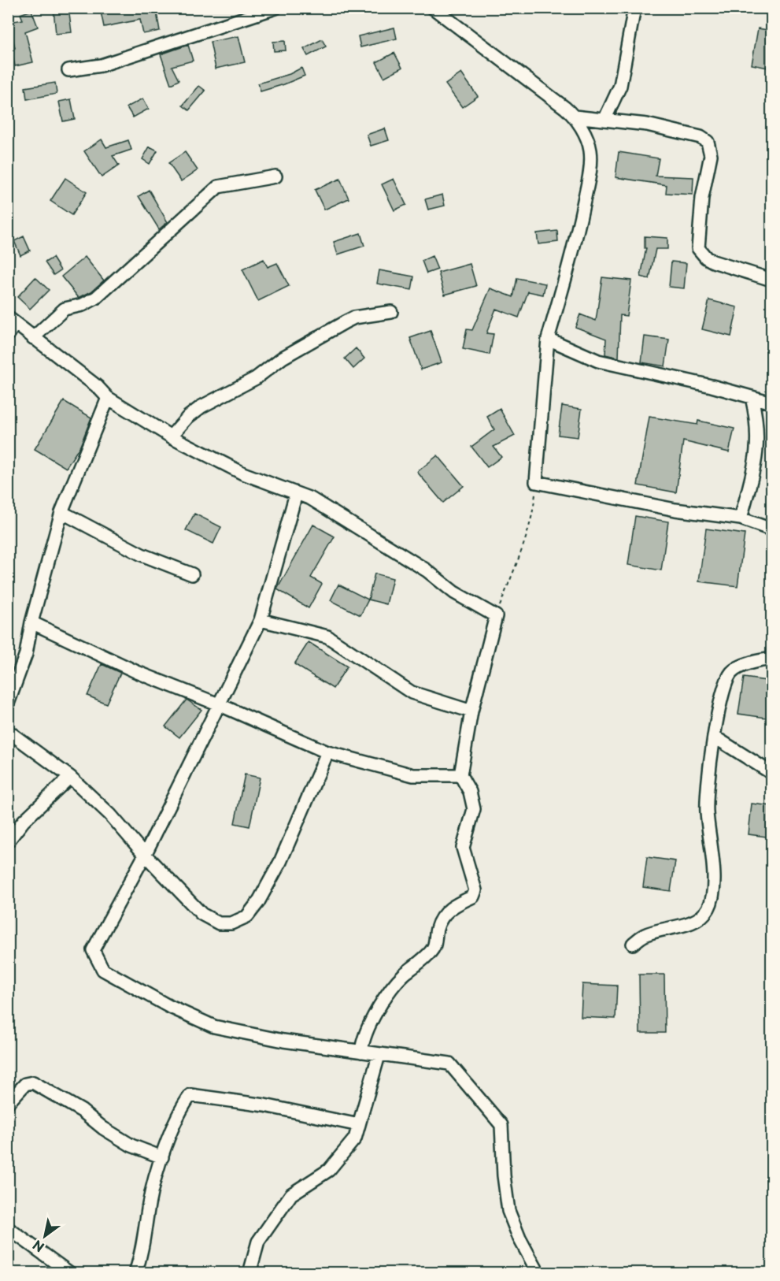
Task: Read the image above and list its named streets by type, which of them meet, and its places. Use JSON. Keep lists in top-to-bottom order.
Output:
{
  "north": "bottom left"
}
